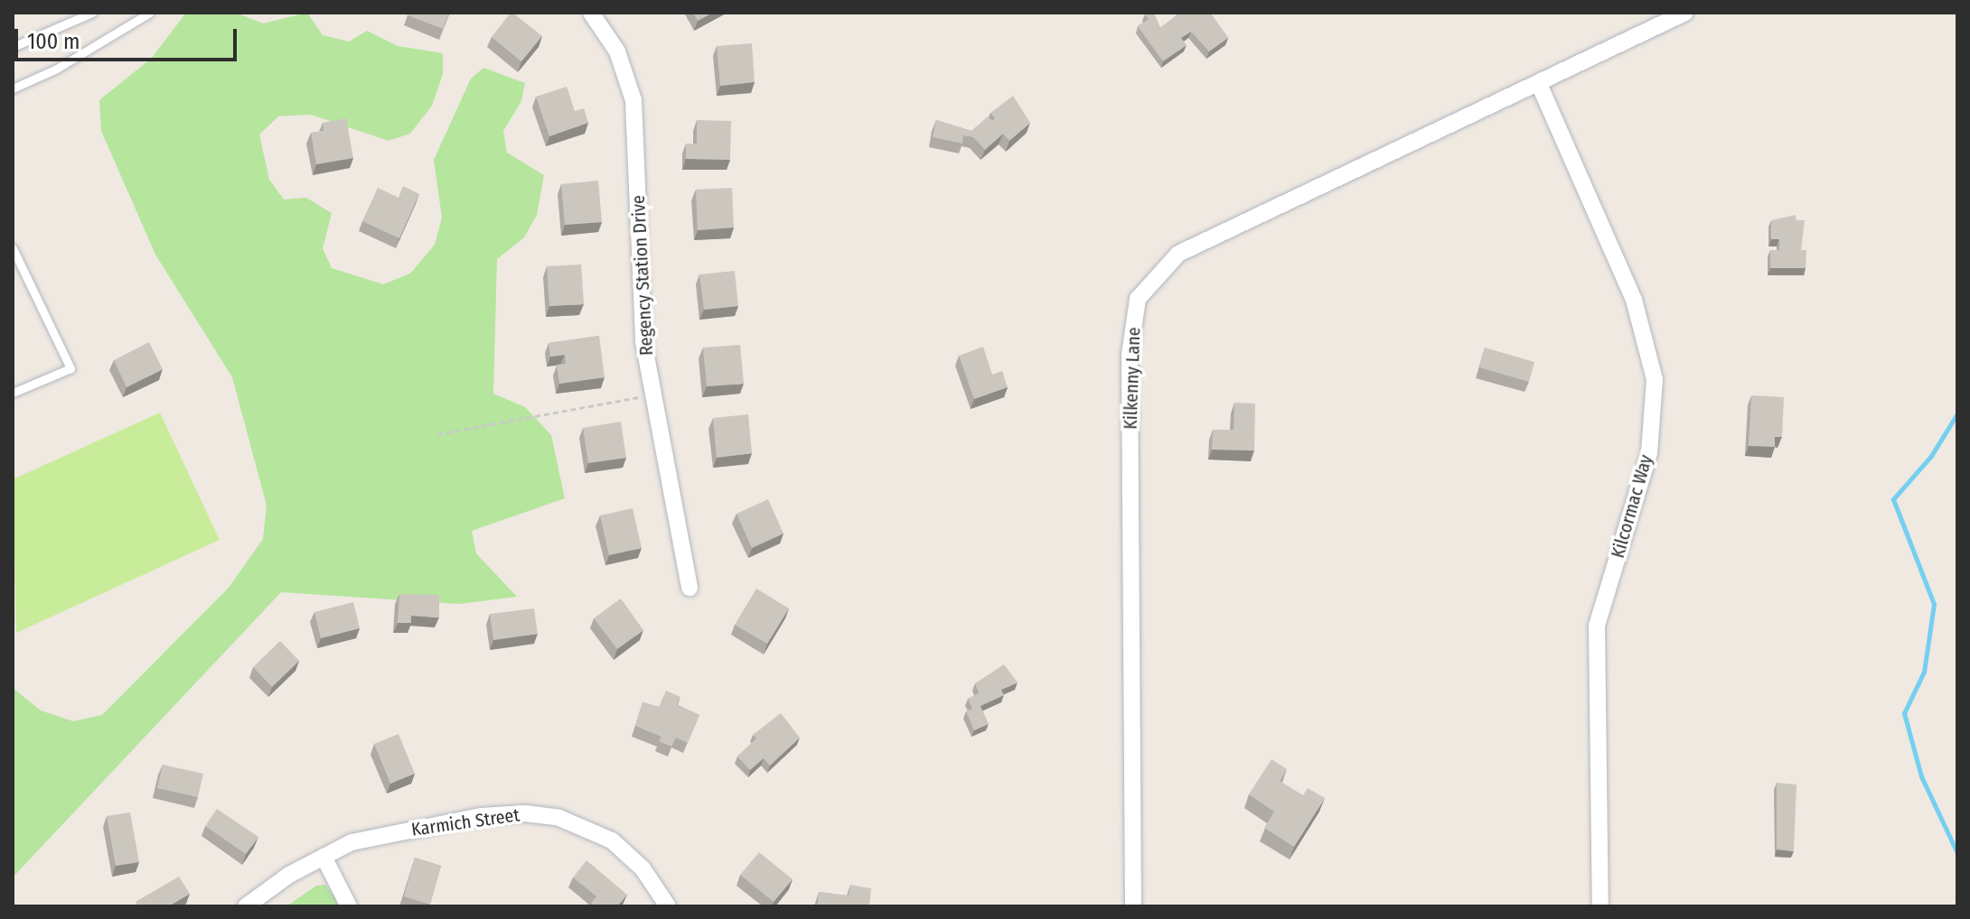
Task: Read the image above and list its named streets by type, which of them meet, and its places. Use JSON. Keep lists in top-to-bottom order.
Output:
{
  "streets": {
    "street": [
      "Regency Station Drive",
      "Kilkenny Lane",
      "Kilcormac Way",
      "Karmich Street"
    ]
  },
  "crossings": [
    ["Kilkenny Lane", "Kilcormac Way"]
  ],
  "scale_bar": "100 m"
}
